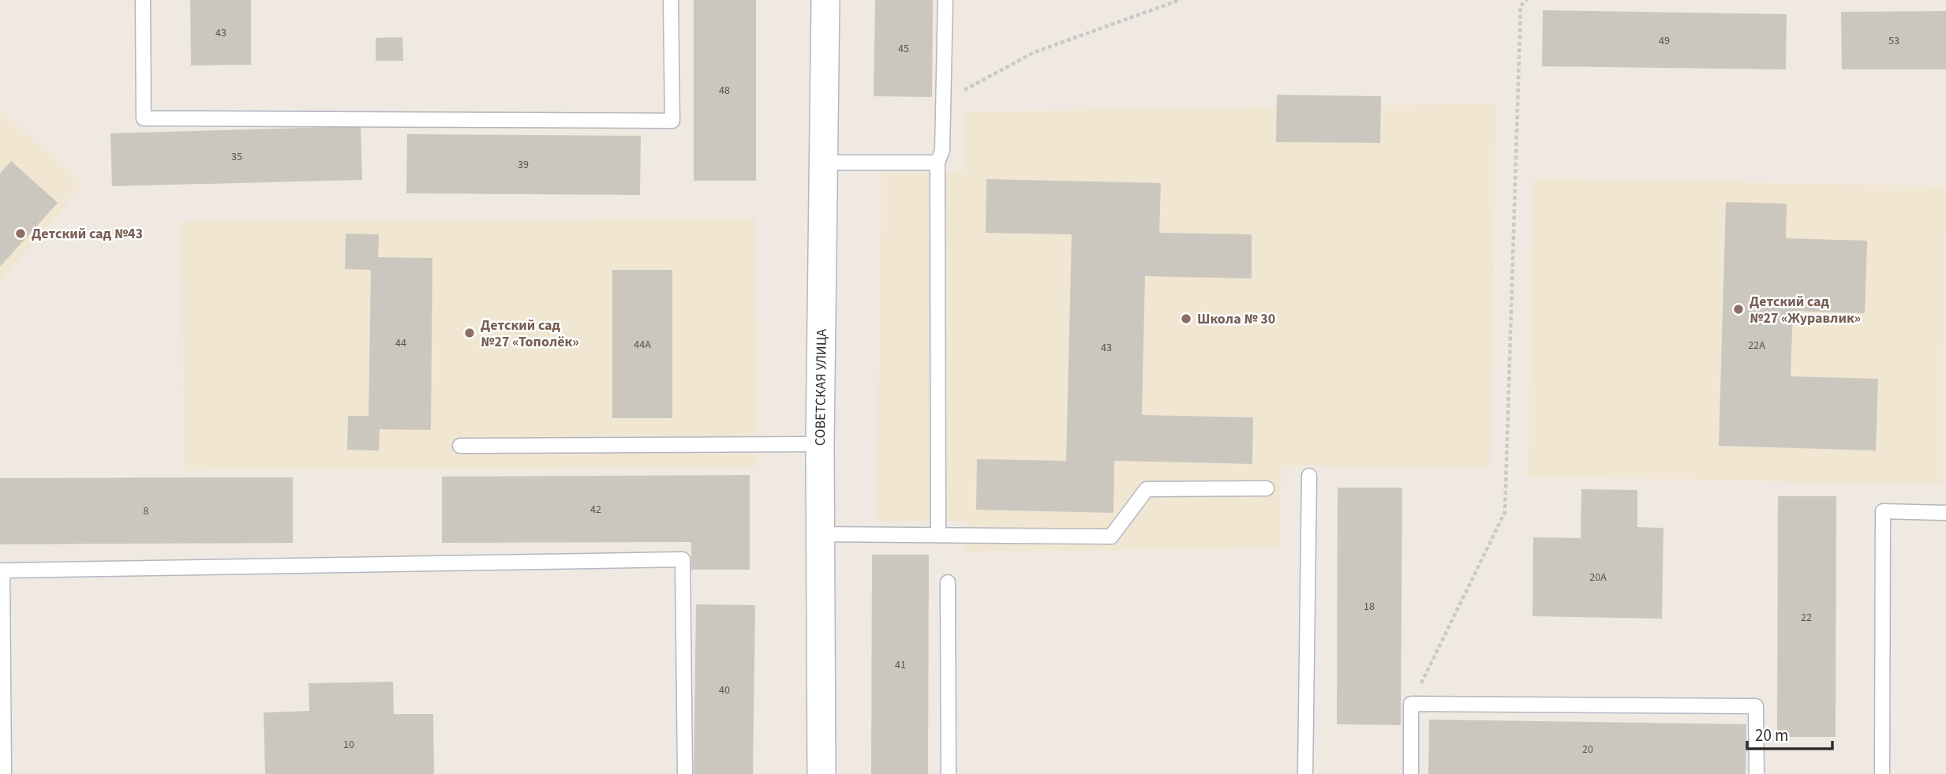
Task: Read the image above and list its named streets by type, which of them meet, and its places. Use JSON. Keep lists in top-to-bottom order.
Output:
{
  "streets": {
    "street": ["СОВЕТСКАЯ УЛИЦА"]
  },
  "places": [
    "Детский сад №43",
    "Детский сад №27 «Журавлик»",
    "Школа № 30",
    "Детский сад №27 «Тополёк»"
  ],
  "house_numbers": [
    "43",
    "49",
    "53",
    "45",
    "48",
    "35",
    "39",
    "44",
    "44А",
    "22А",
    "43",
    "42",
    "8",
    "20А",
    "18",
    "22",
    "41",
    "40",
    "10",
    "20"
  ],
  "scale_bar": "20 m"
}
